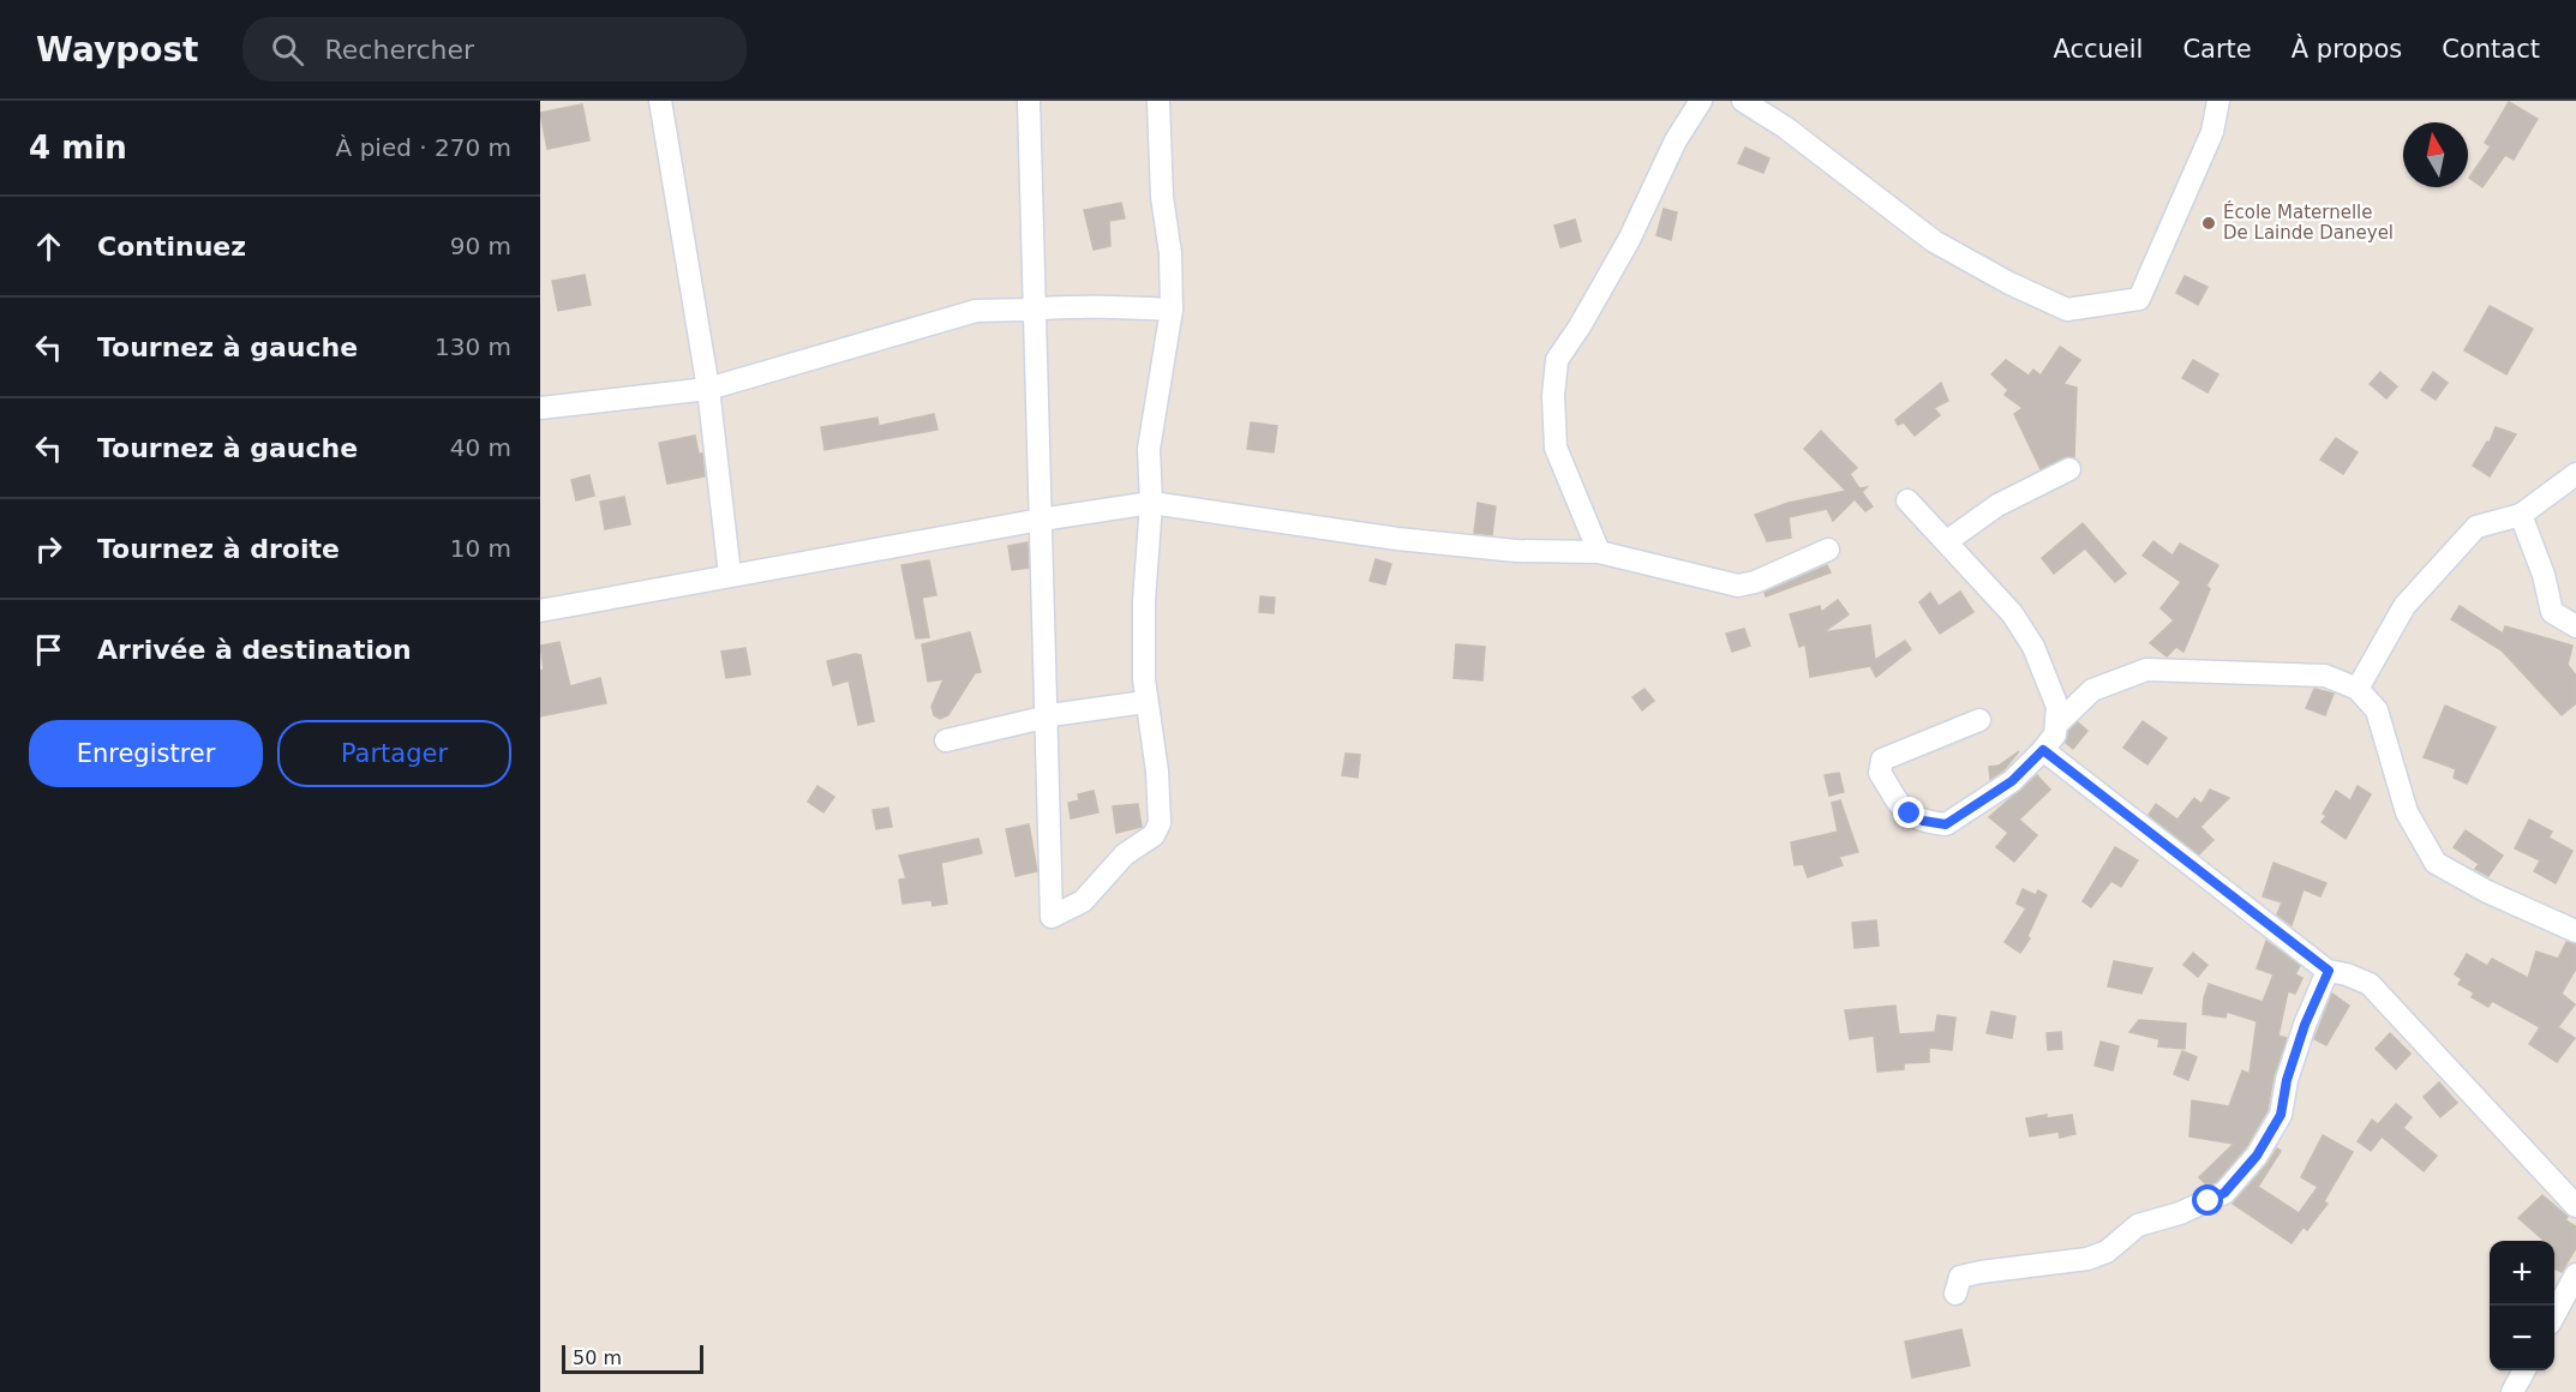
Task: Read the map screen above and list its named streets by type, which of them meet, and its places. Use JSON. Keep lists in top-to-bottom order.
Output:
{
  "places": ["École Maternelle De Lainde Daneyel"],
  "scale_bar": "50 m",
  "north": "top",
  "page": {
    "header": "Waypost",
    "search": "Rechercher",
    "nav": [
      "Accueil",
      "Carte",
      "À propos",
      "Contact"
    ],
    "heading": ["4 min", "À pied · 270 m"],
    "list": [
      ["Continuez", "90 m"],
      ["Tournez à gauche", "130 m"],
      ["Tournez à gauche", "40 m"],
      ["Tournez à droite", "10 m"],
      "Arrivée à destination"
    ],
    "buttons": ["Enregistrer", "Partager"],
    "map_buttons": ["+", "−"],
    "scale": "50 m"
  }
}
